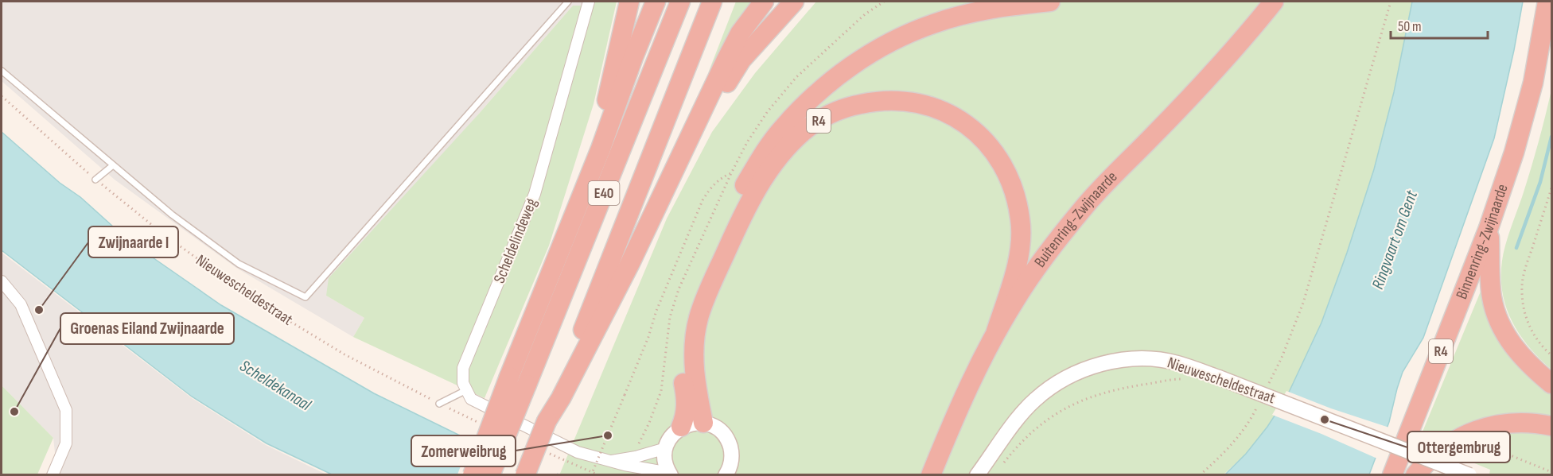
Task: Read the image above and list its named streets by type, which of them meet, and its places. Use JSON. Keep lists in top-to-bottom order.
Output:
{
  "streets": {
    "highway": [
      "R4",
      "E40",
      "Buitenring-Zwijnaarde",
      "Binnenring-Zwijnaarde"
    ],
    "main road": ["Nieuwescheldestraat"],
    "street": ["Scheldelindeweg"]
  },
  "crossings": [
    ["R4", "Buitenring-Zwijnaarde"],
    ["R4", "Binnenring-Zwijnaarde"]
  ],
  "water": ["Ringvaart om Gent", "Scheldekanaal"],
  "places": [
    "Zwijnaarde I",
    "Groenas Eiland Zwijnaarde",
    "Ottergembrug",
    "Zomerweibrug"
  ],
  "scale_bar": "50 m"
}
